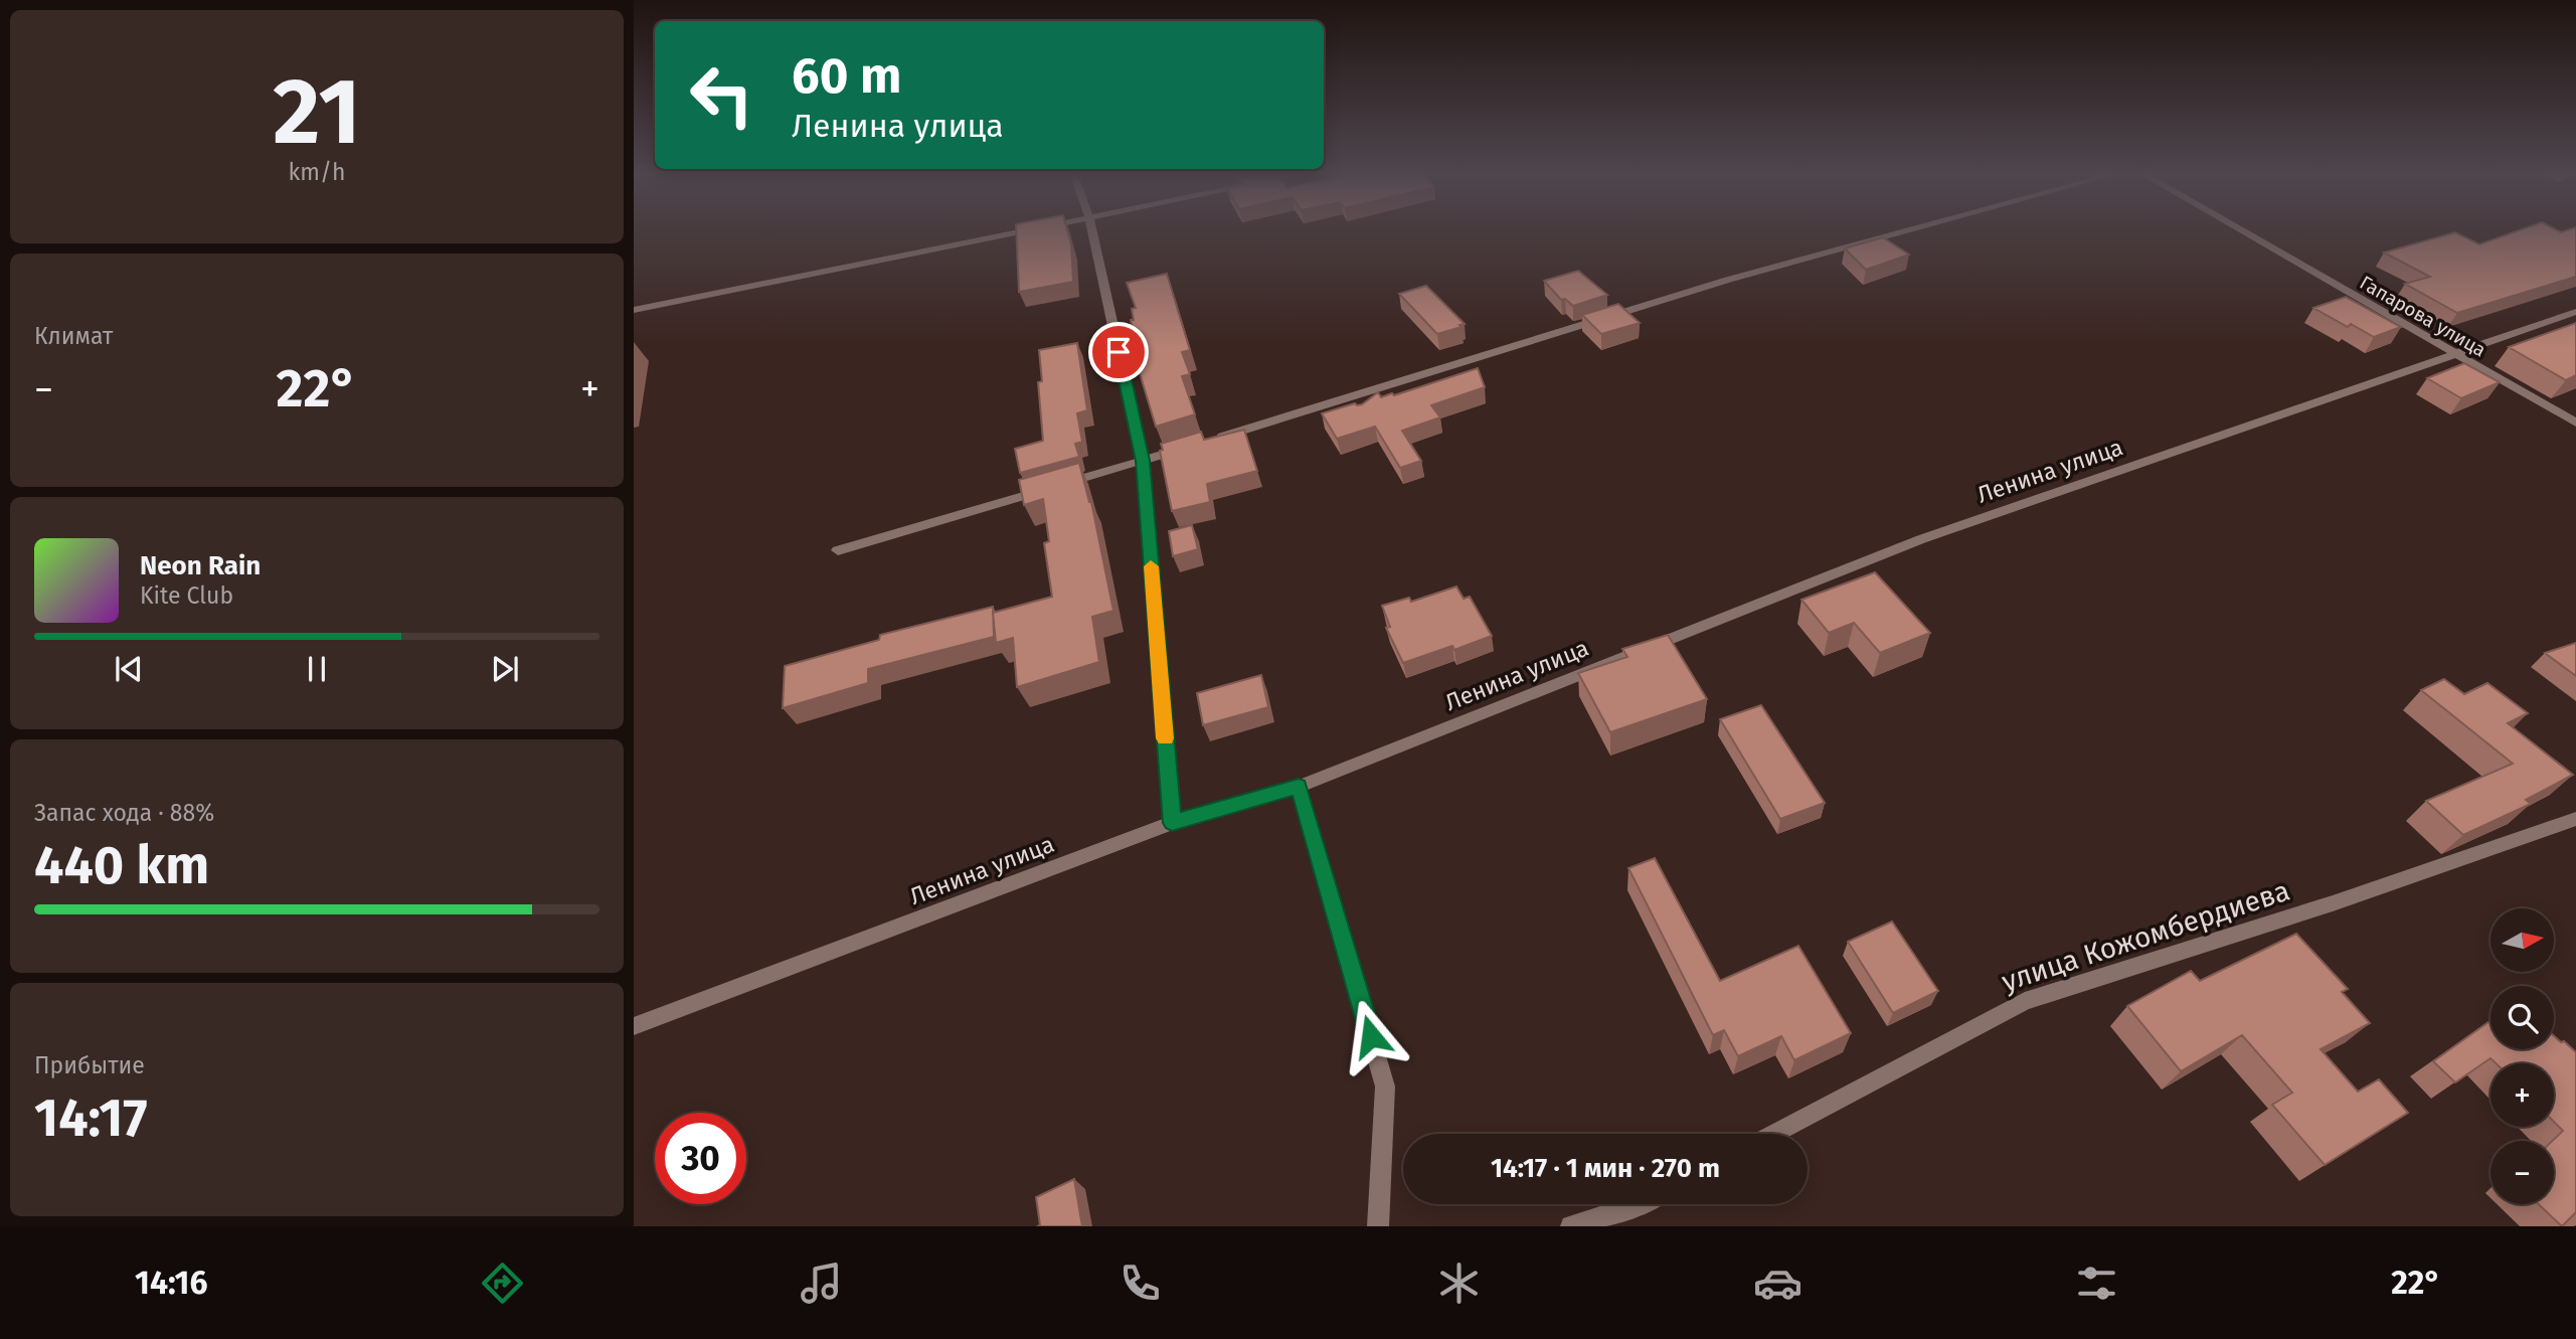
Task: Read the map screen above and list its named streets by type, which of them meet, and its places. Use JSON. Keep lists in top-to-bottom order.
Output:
{
  "streets": {
    "street": ["Гапарова улица", "Ленина улица", "улица Кожомбердиева"]
  },
  "crossings": [
    ["Гапарова улица", "Ленина улица"]
  ],
  "north": "right",
  "page": {
    "tile": [
      ["21", "km/h"],
      "Климат",
      ["Запас хода · 88%", "440 km"],
      ["Прибытие", "14:17"]
    ],
    "turn": ["60 m", "Ленина улица"],
    "heat": ["−", "22°", "+"],
    "song": ["Neon Rain", "Kite Club"],
    "map_buttons": ["+", "−"],
    "limit": "30",
    "trip": "14:17 · 1 мин · 270 m",
    "tabs": ["14:16", "22°"]
  }
}
